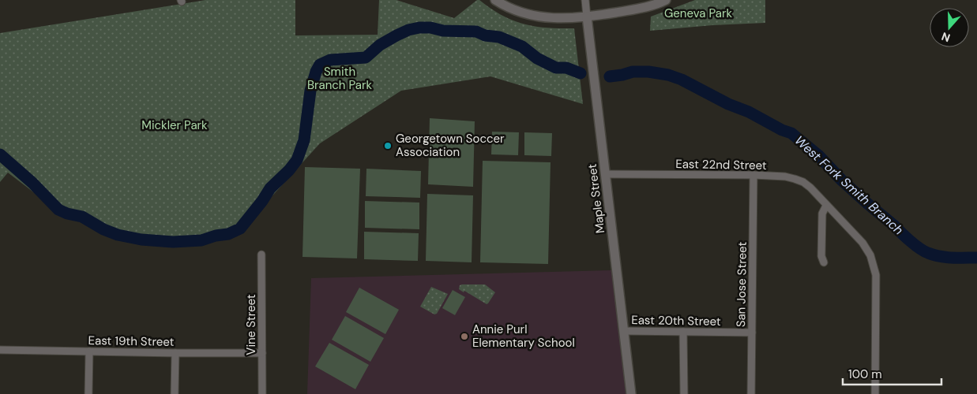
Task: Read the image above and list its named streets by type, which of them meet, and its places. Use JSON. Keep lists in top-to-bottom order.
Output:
{
  "streets": {
    "street": [
      "East 22nd Street",
      "Maple Street",
      "San Jose Street",
      "East 20th Street",
      "Vine Street",
      "East 19th Street"
    ]
  },
  "crossings": [
    ["East 22nd Street", "Maple Street"],
    ["East 22nd Street", "San Jose Street"],
    ["Maple Street", "East 20th Street"],
    ["San Jose Street", "East 20th Street"],
    ["Vine Street", "East 19th Street"]
  ],
  "water": ["West Fork Smith Branch"],
  "parks": ["Geneva Park", "Smith Branch Park", "Mickler Park"],
  "places": ["Georgetown Soccer Association", "Annie Purl Elementary School"],
  "scale_bar": "100 m",
  "north": "bottom"
}
